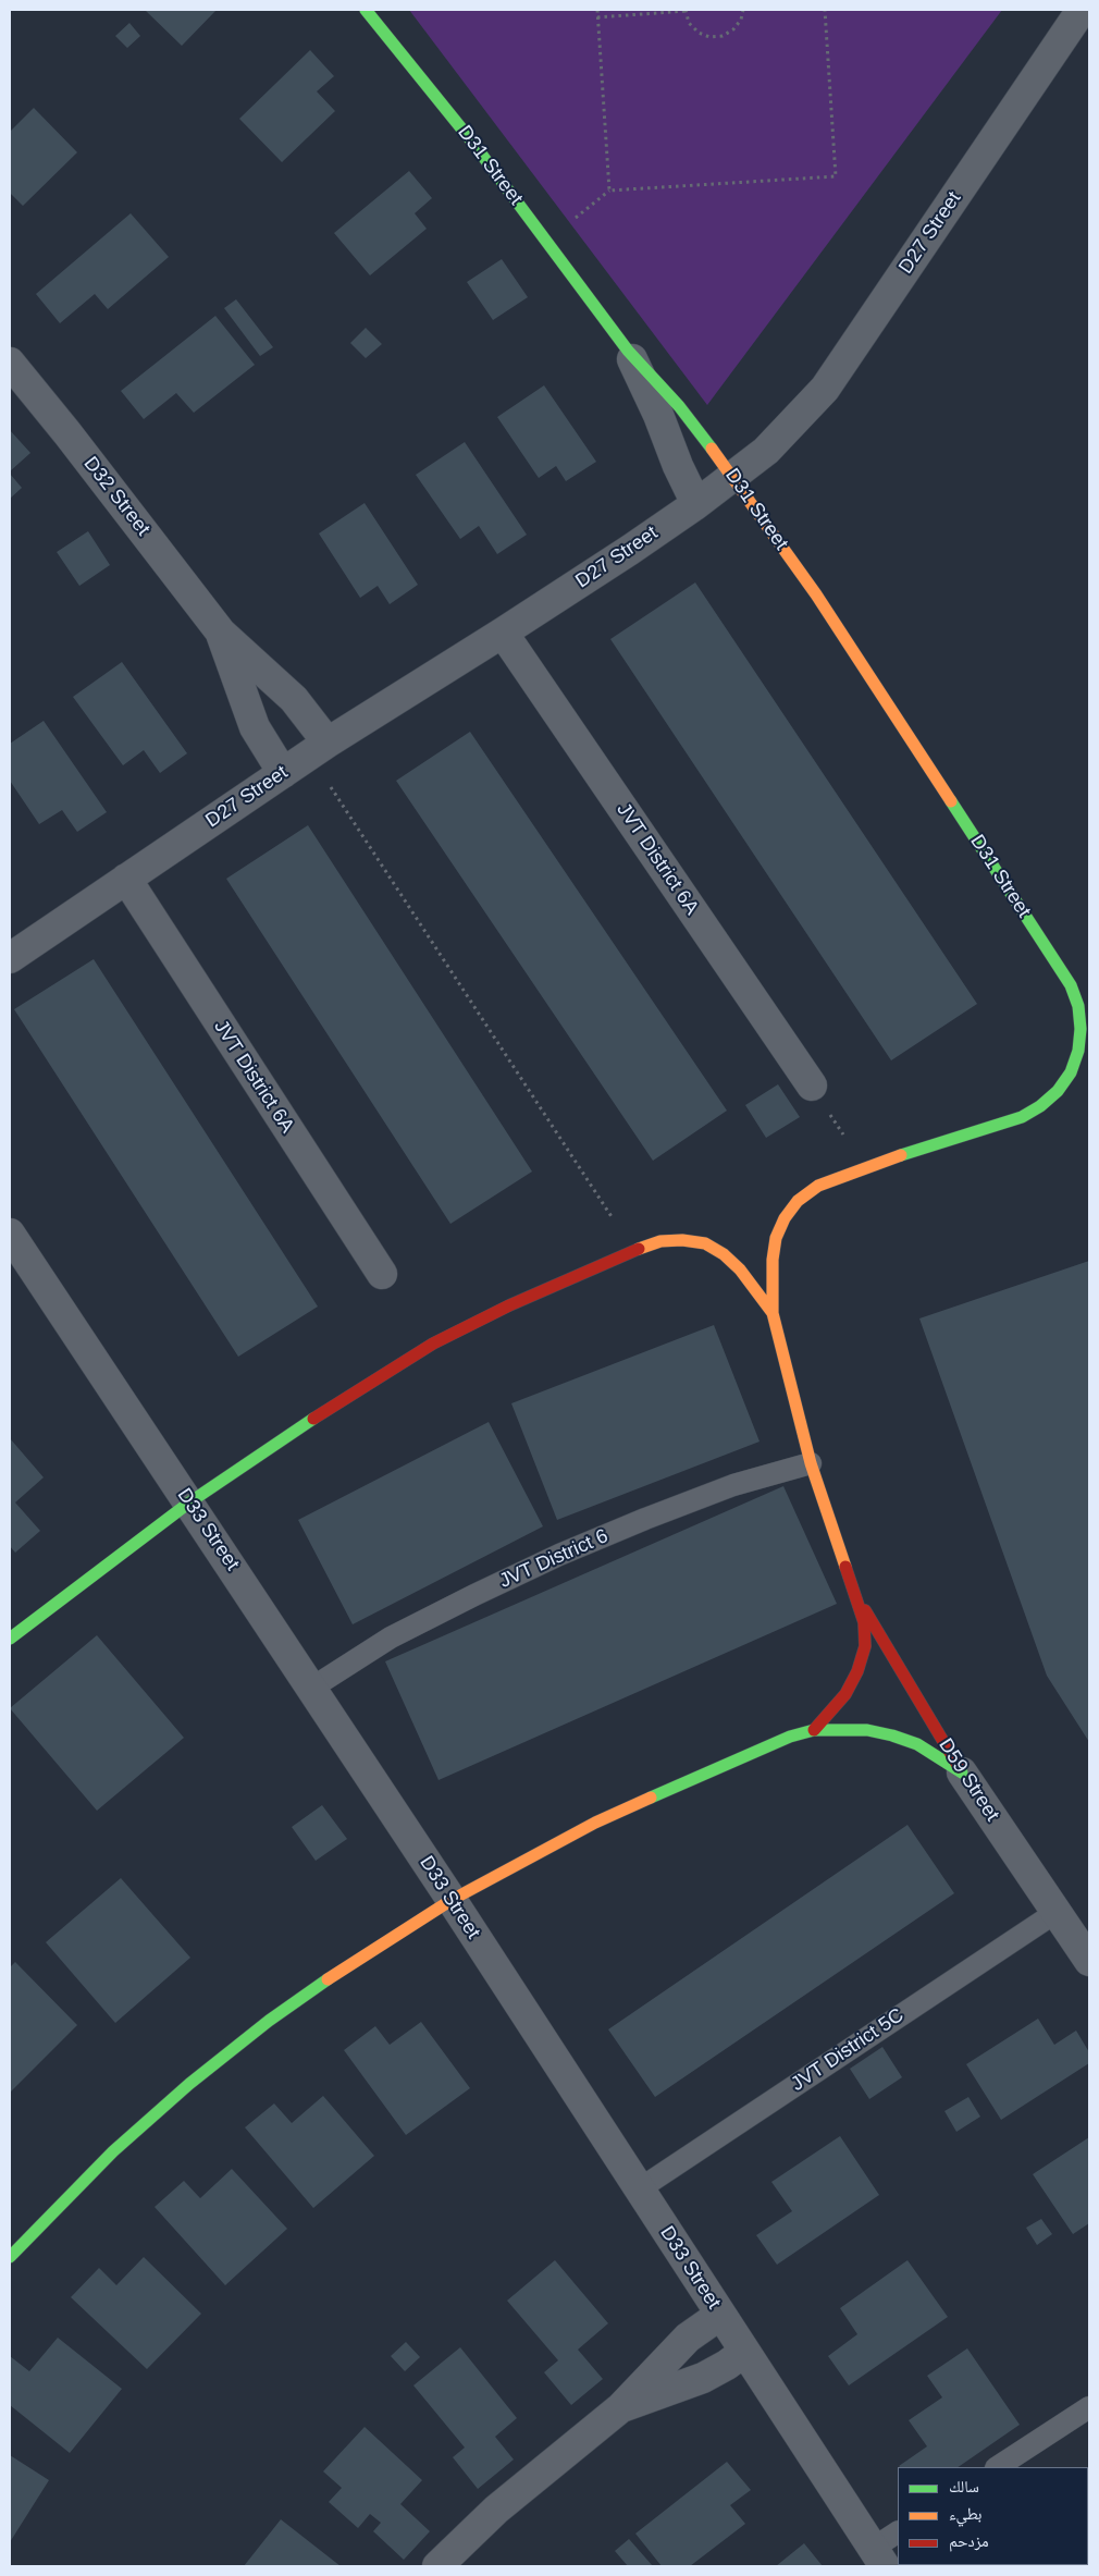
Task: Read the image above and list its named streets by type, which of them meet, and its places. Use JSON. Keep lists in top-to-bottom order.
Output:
{
  "streets": {
    "street": [
      "D31 Street",
      "D27 Street",
      "D32 Street",
      "JVT District 6A",
      "D33 Street",
      "D59 Street"
    ],
    "lane": ["JVT District 6", "JVT District 5C"]
  },
  "crossings": [
    ["D31 Street", "D27 Street"],
    ["D27 Street", "D32 Street"],
    ["D27 Street", "JVT District 6A"],
    ["D33 Street", "JVT District 6"],
    ["D33 Street", "JVT District 5C"],
    ["D59 Street", "JVT District 5C"]
  ],
  "legend": ["سالك", "بطيء", "مزدحم"]
}
